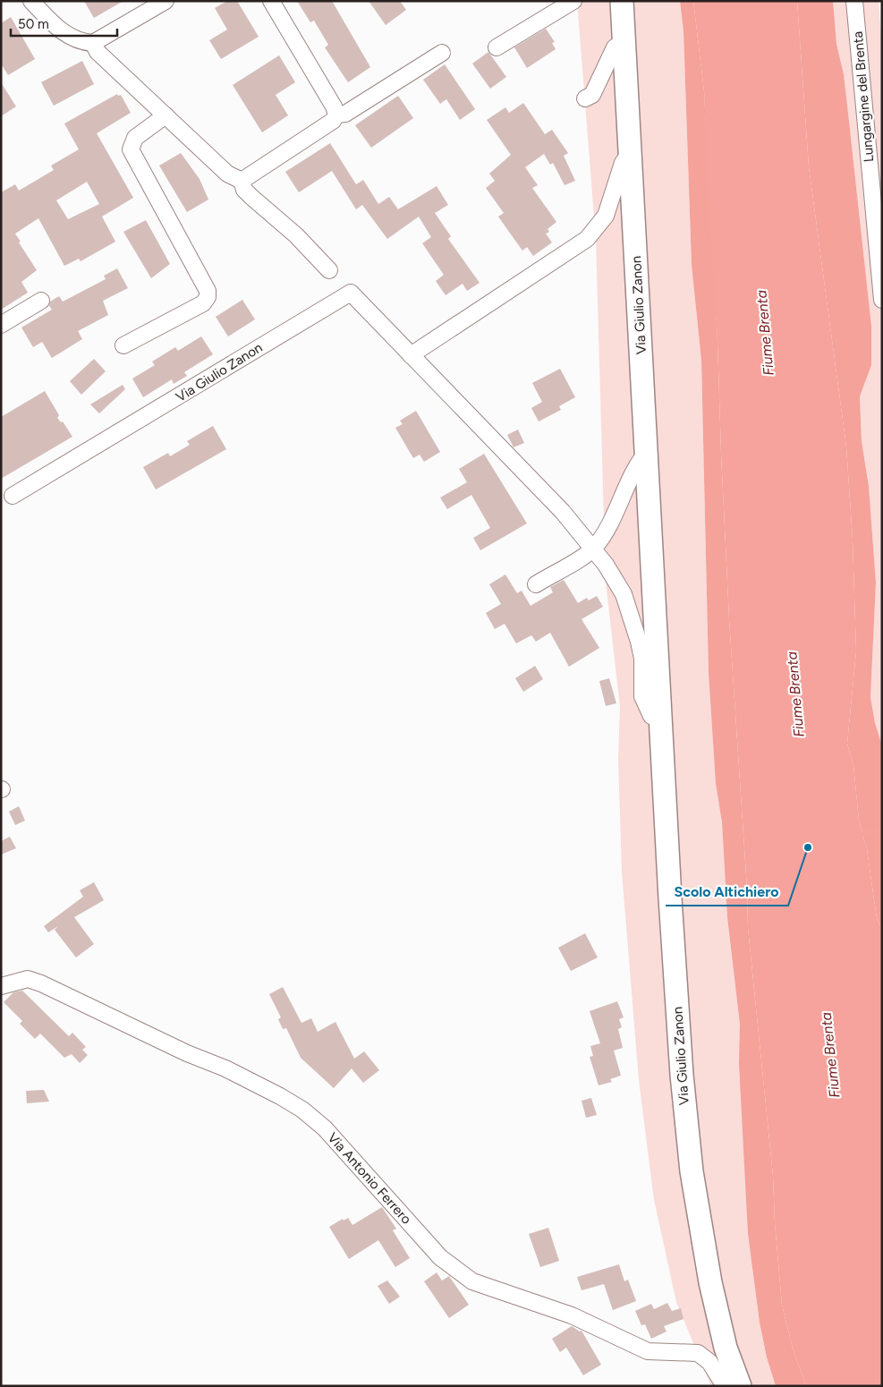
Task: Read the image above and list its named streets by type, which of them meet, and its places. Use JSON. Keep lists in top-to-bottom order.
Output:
{
  "streets": {
    "street": ["Lungargine del Brenta", "Via Giulio Zanon", "Via Antonio Ferrero"]
  },
  "water": ["Fiume Brenta"],
  "places": ["Scolo Altichiero"],
  "scale_bar": "50 m"
}
